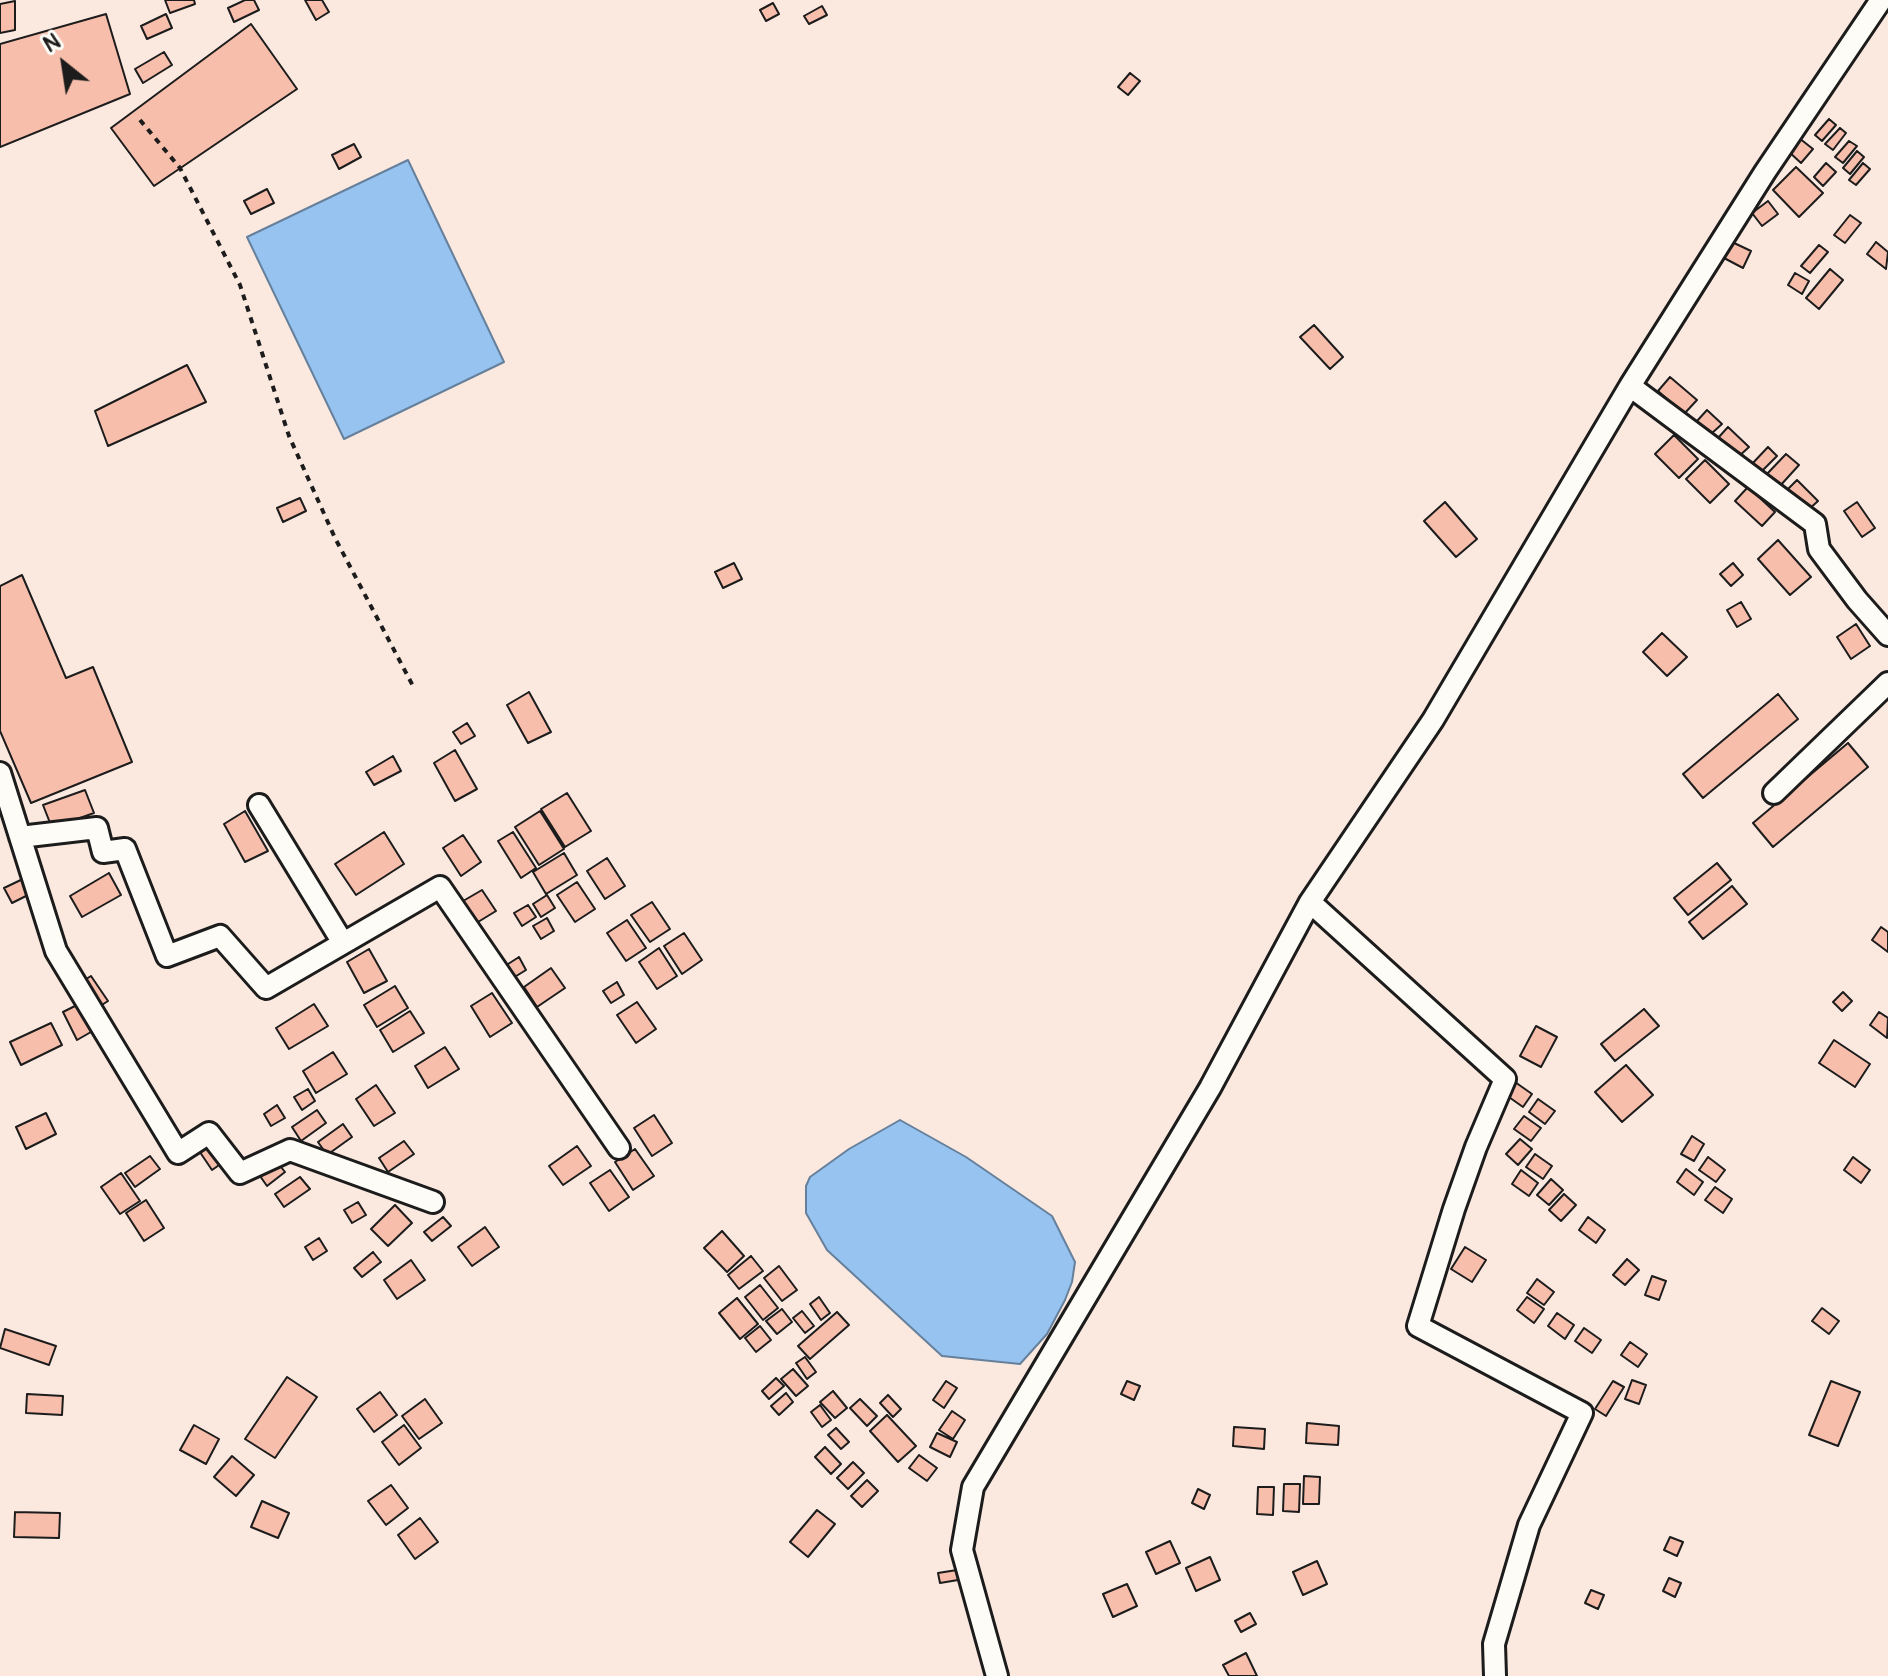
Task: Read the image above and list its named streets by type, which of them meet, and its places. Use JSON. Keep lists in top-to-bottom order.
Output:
{
  "north": "top left"
}
